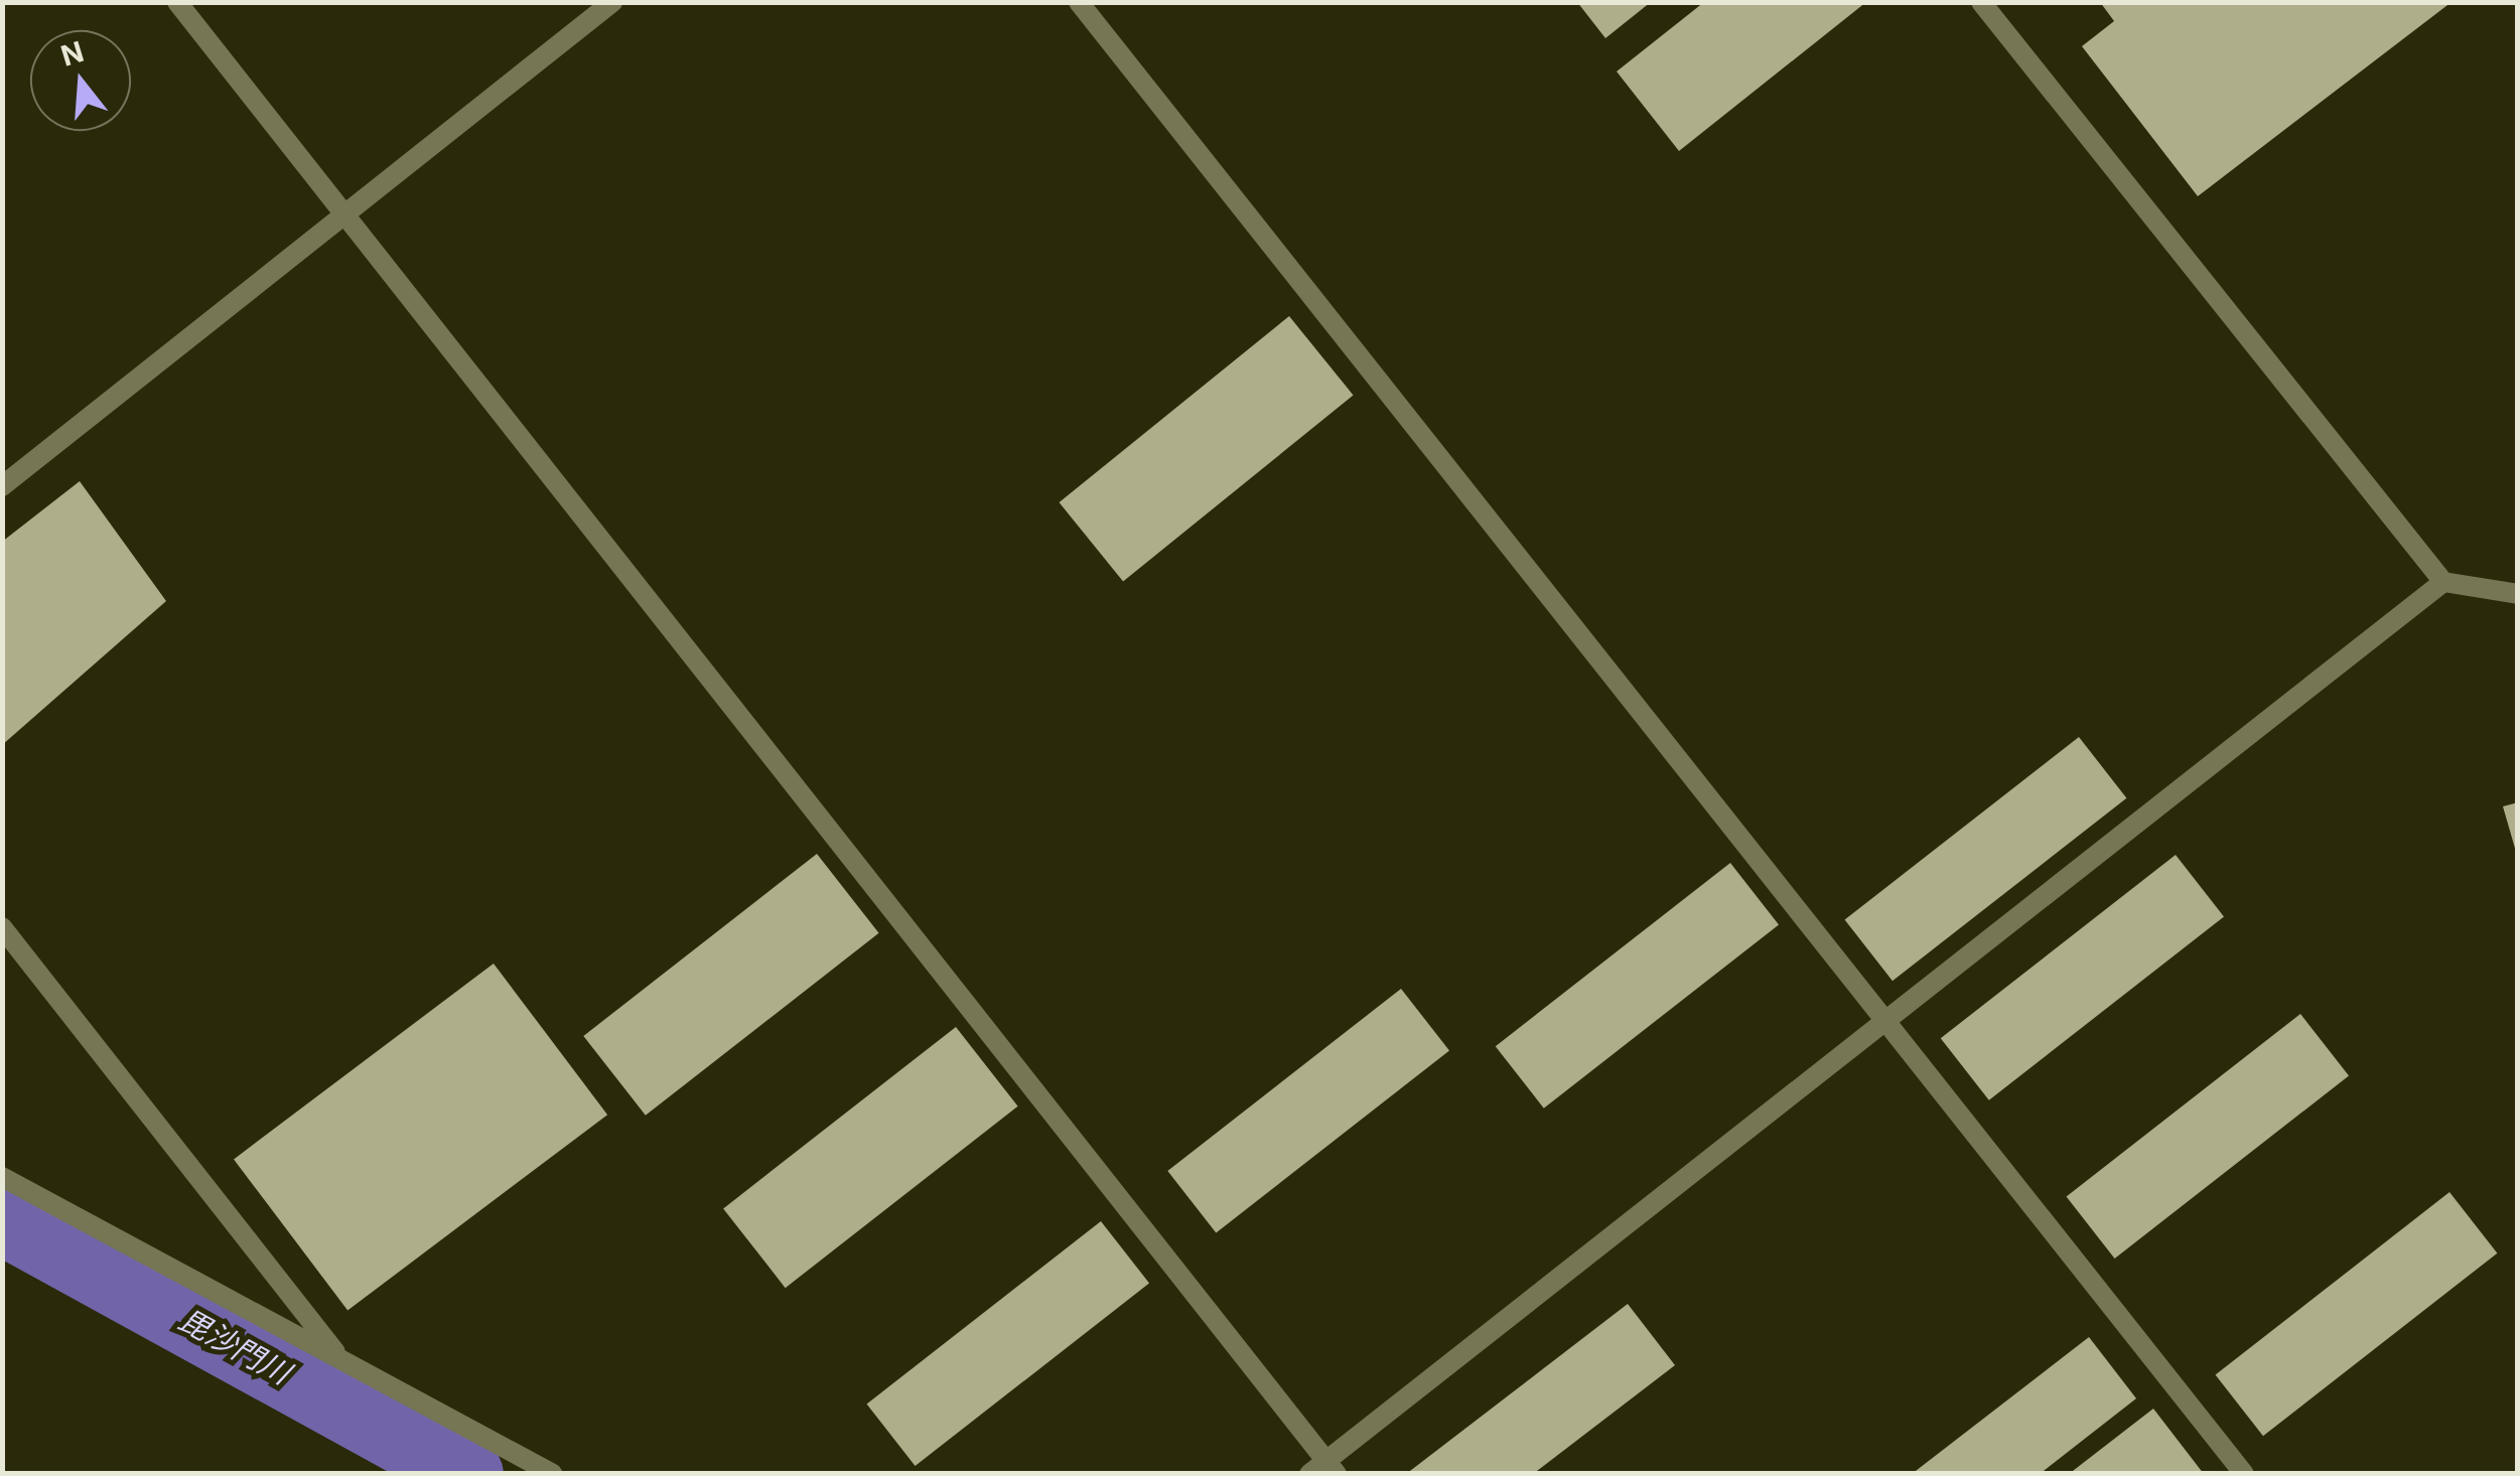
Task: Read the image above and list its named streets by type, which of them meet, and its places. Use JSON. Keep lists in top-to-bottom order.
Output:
{
  "water": ["毘沙門川"],
  "north": "top"
}
